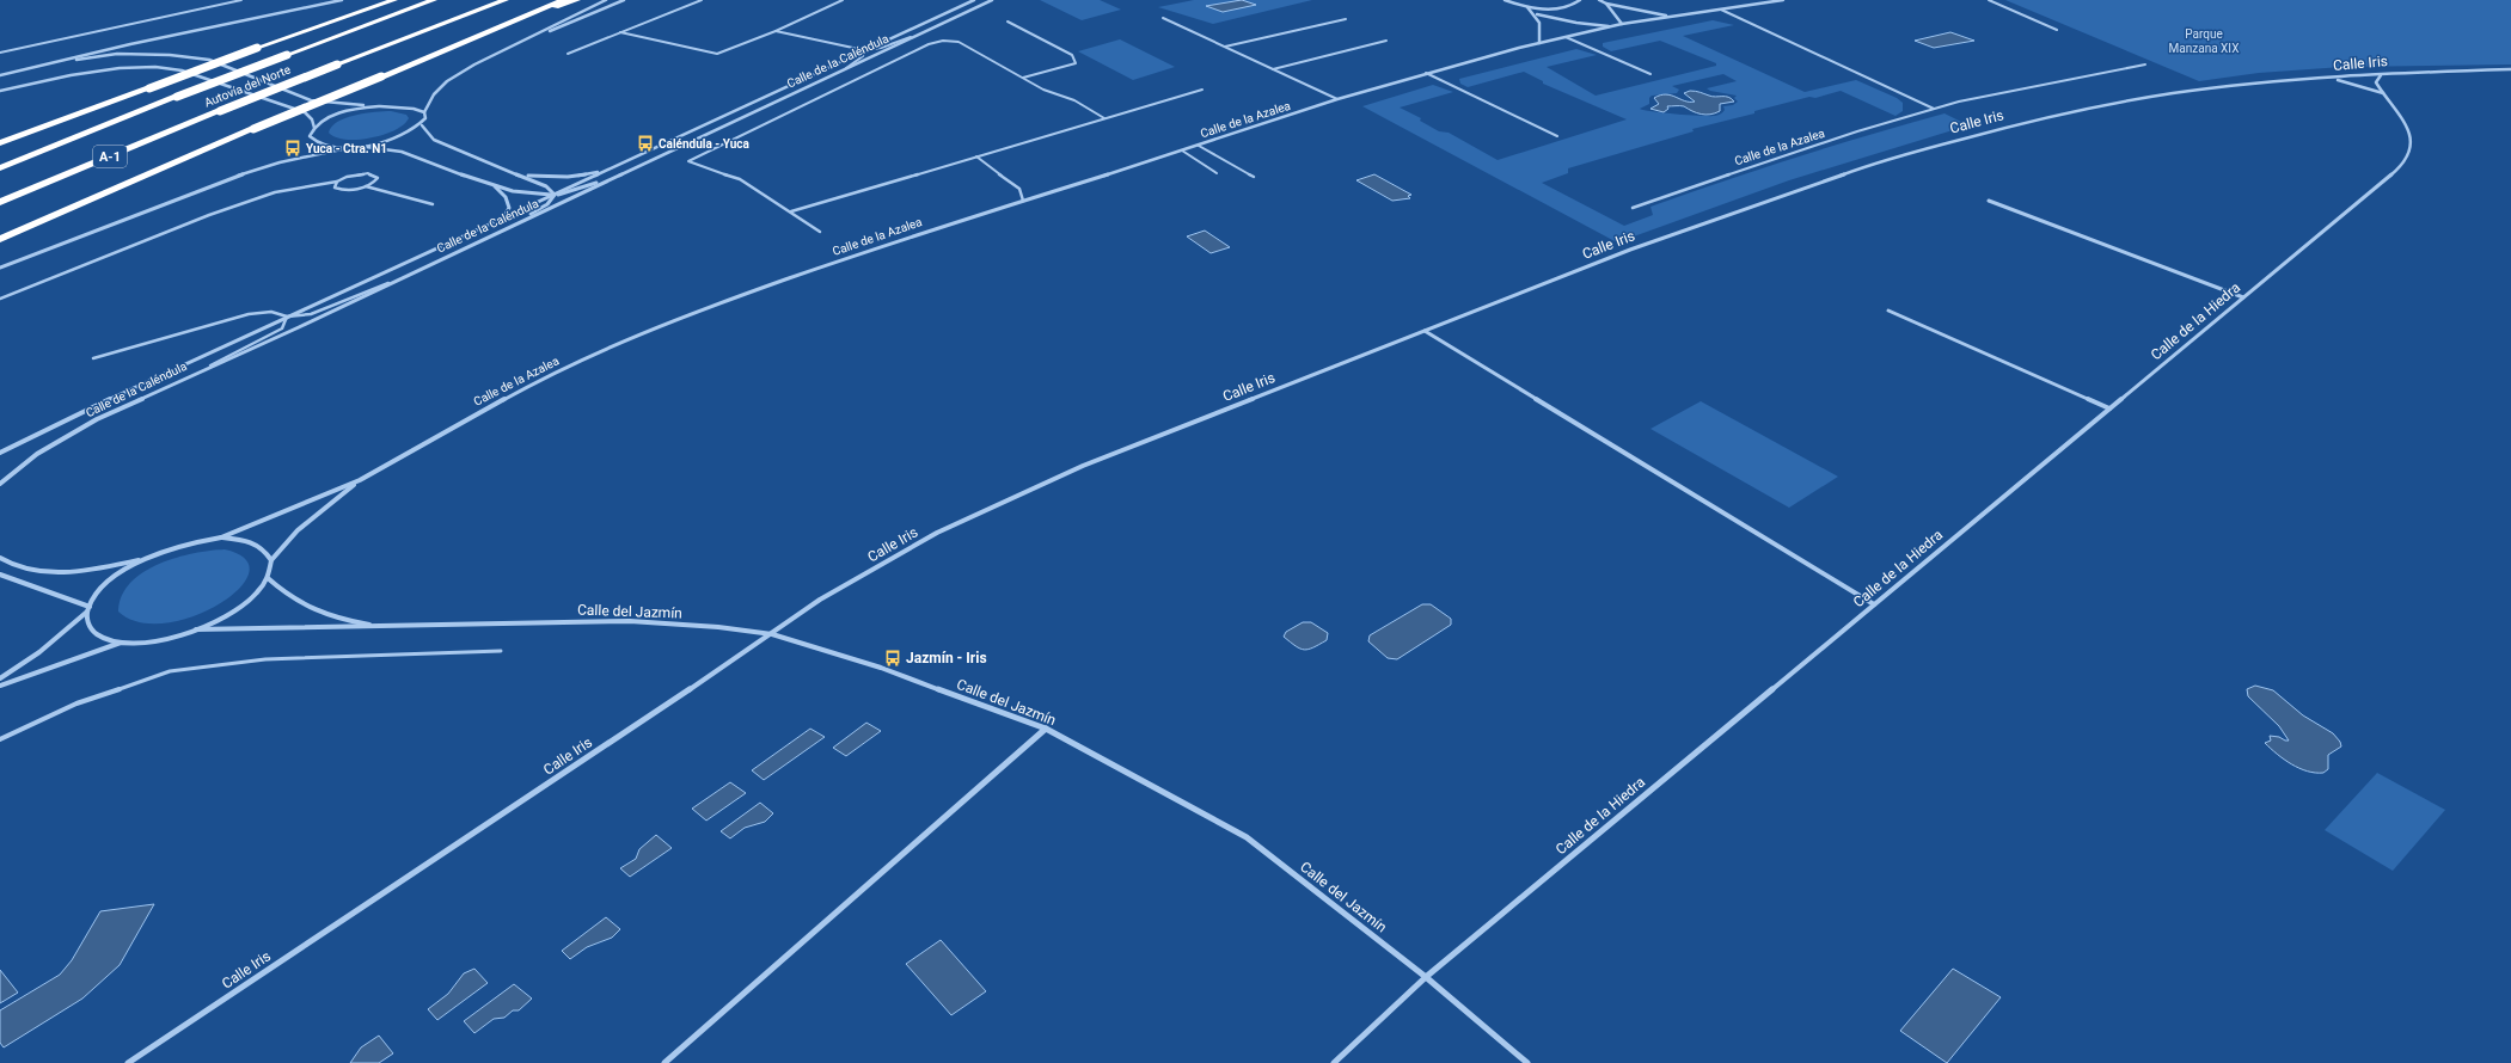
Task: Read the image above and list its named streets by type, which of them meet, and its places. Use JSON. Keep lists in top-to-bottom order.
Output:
{
  "streets": {
    "highway": ["Autovía del Norte", "A-1"],
    "street": [
      "Calle de la Caléndula",
      "Calle Iris",
      "Calle de la Azalea",
      "Calle de la Hiedra",
      "Calle del Jazmín"
    ]
  },
  "crossings": [
    ["Calle Iris", "Calle del Jazmín"],
    ["Calle de la Hiedra", "Calle del Jazmín"]
  ],
  "parks": ["Parque Manzana XIX"],
  "places": {
    "bus stop": ["Caléndula - Yuca", "Yuca - Ctra. N1", "Jazmín - Iris"]
  }
}
